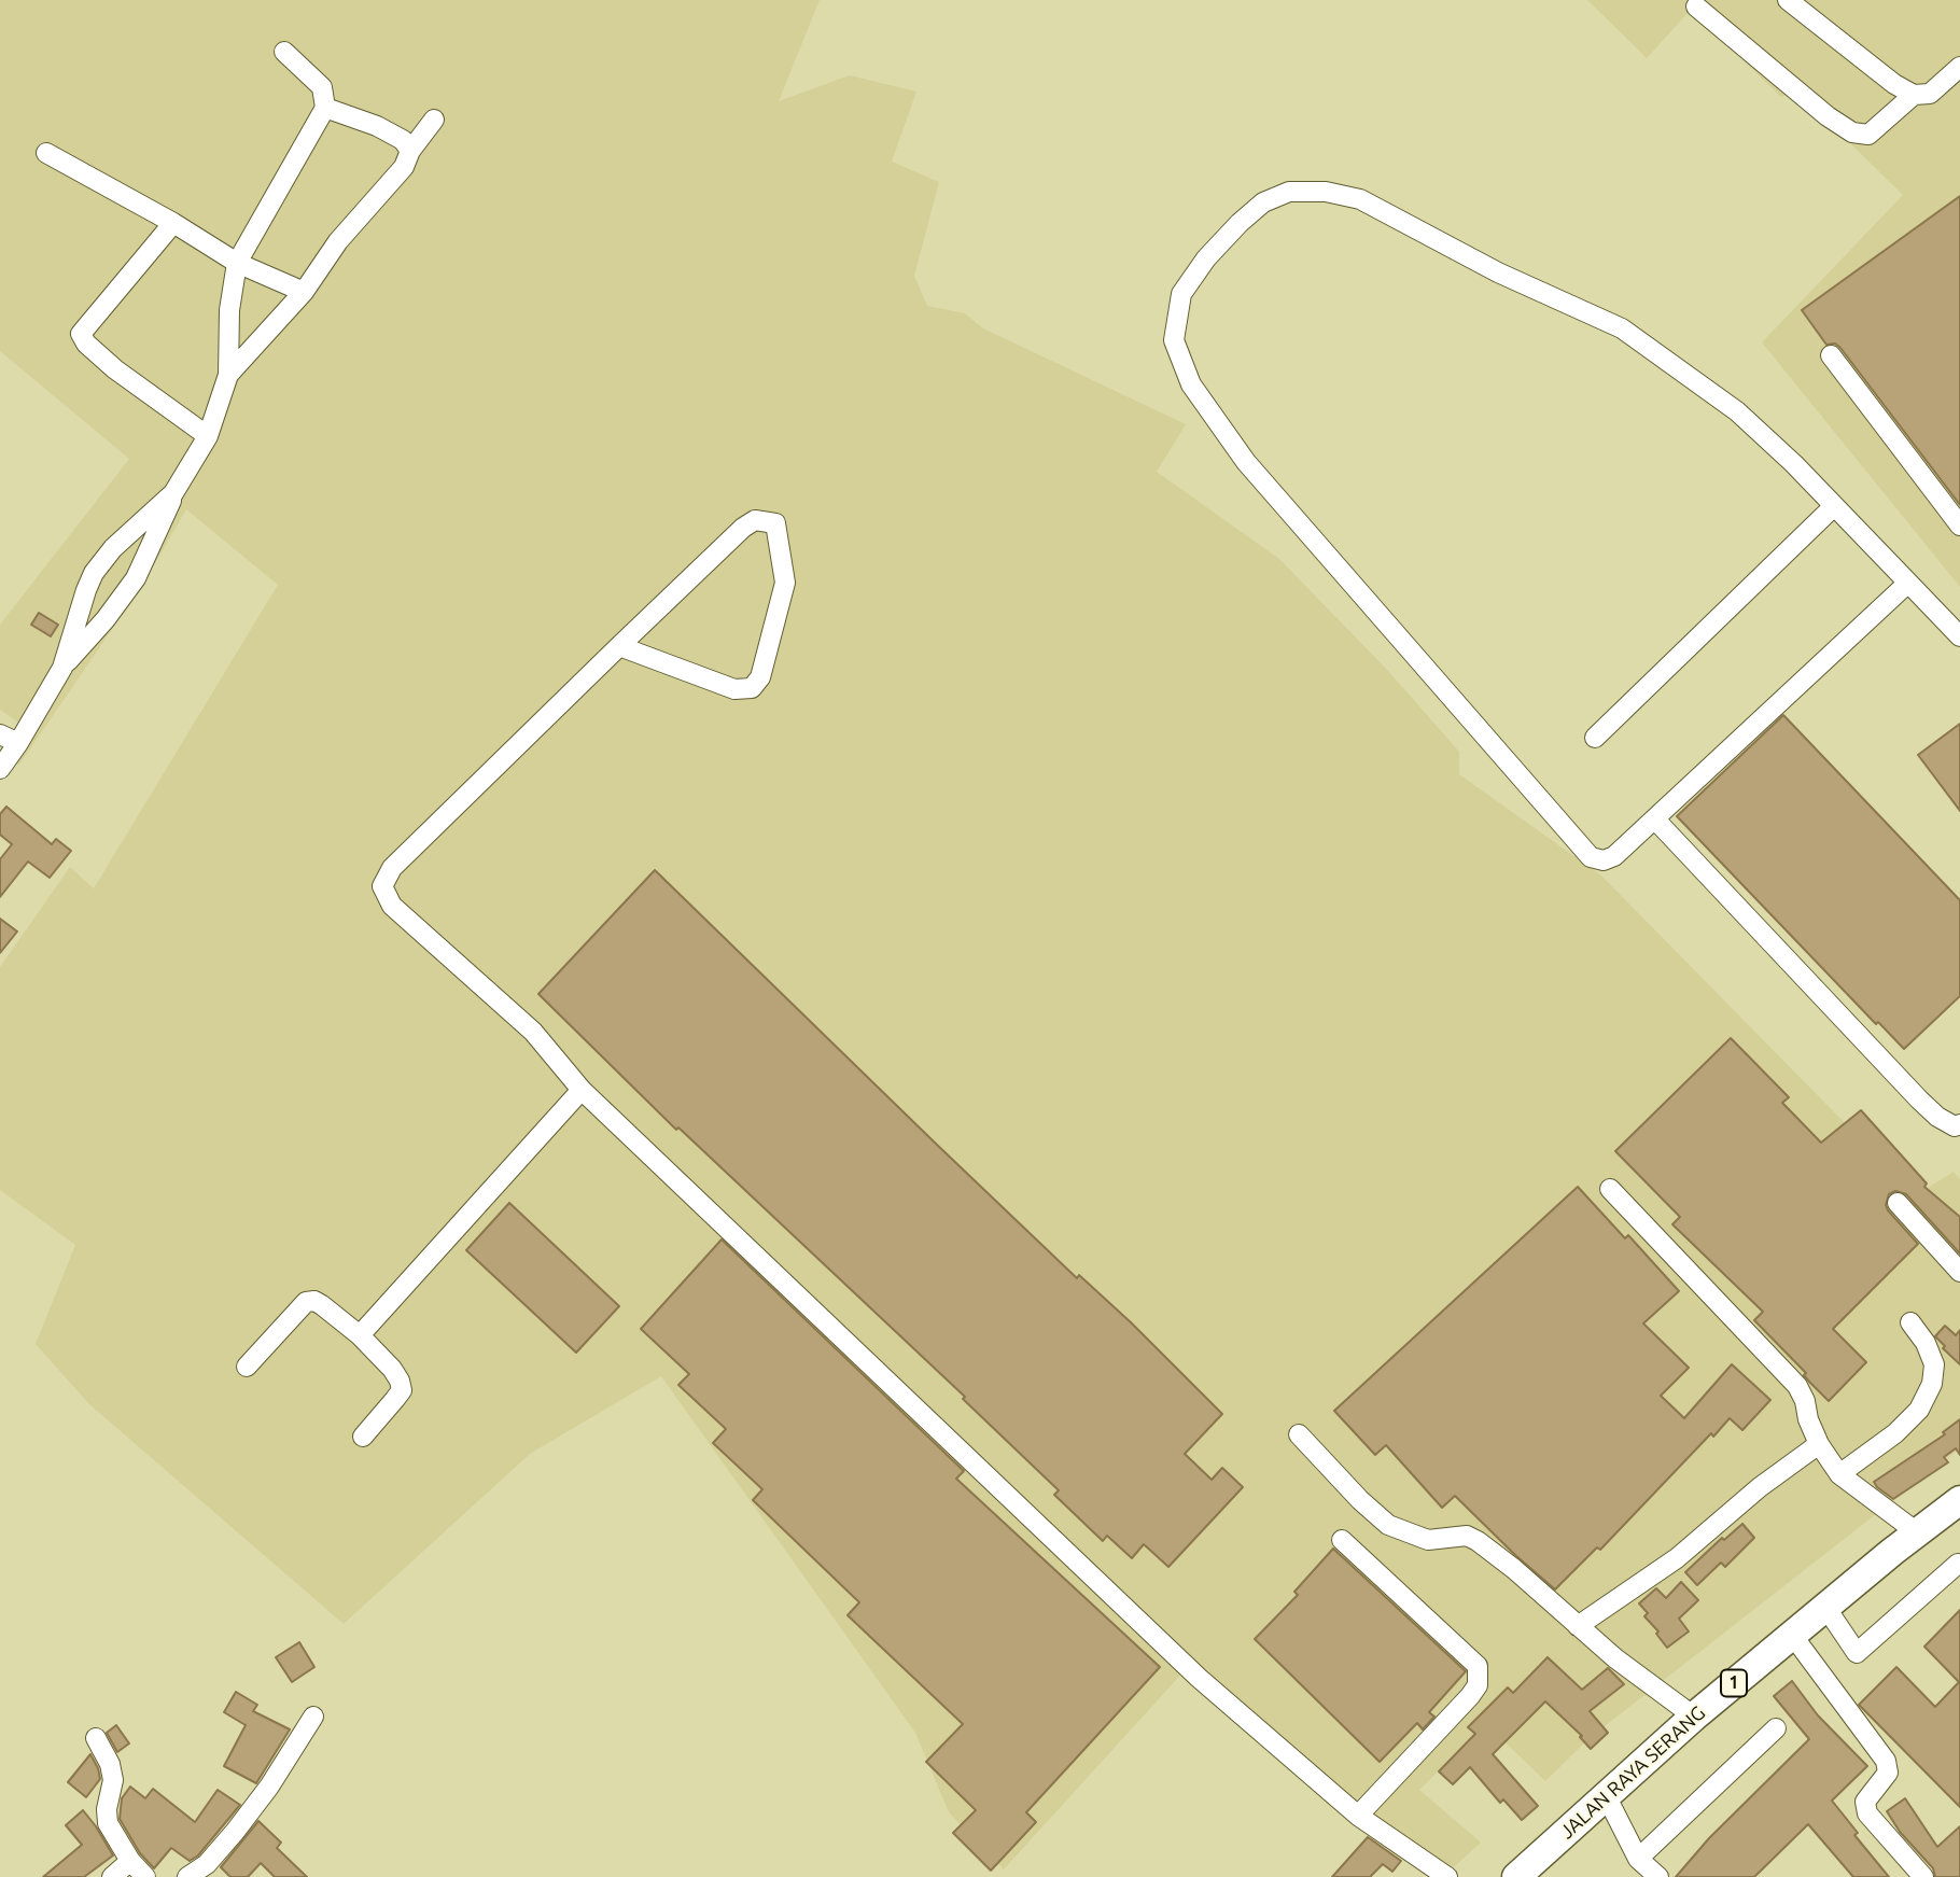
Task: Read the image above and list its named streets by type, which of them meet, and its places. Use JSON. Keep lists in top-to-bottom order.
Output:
{
  "streets": {
    "highway": ["1", "JALAN RAYA SERANG"]
  }
}
